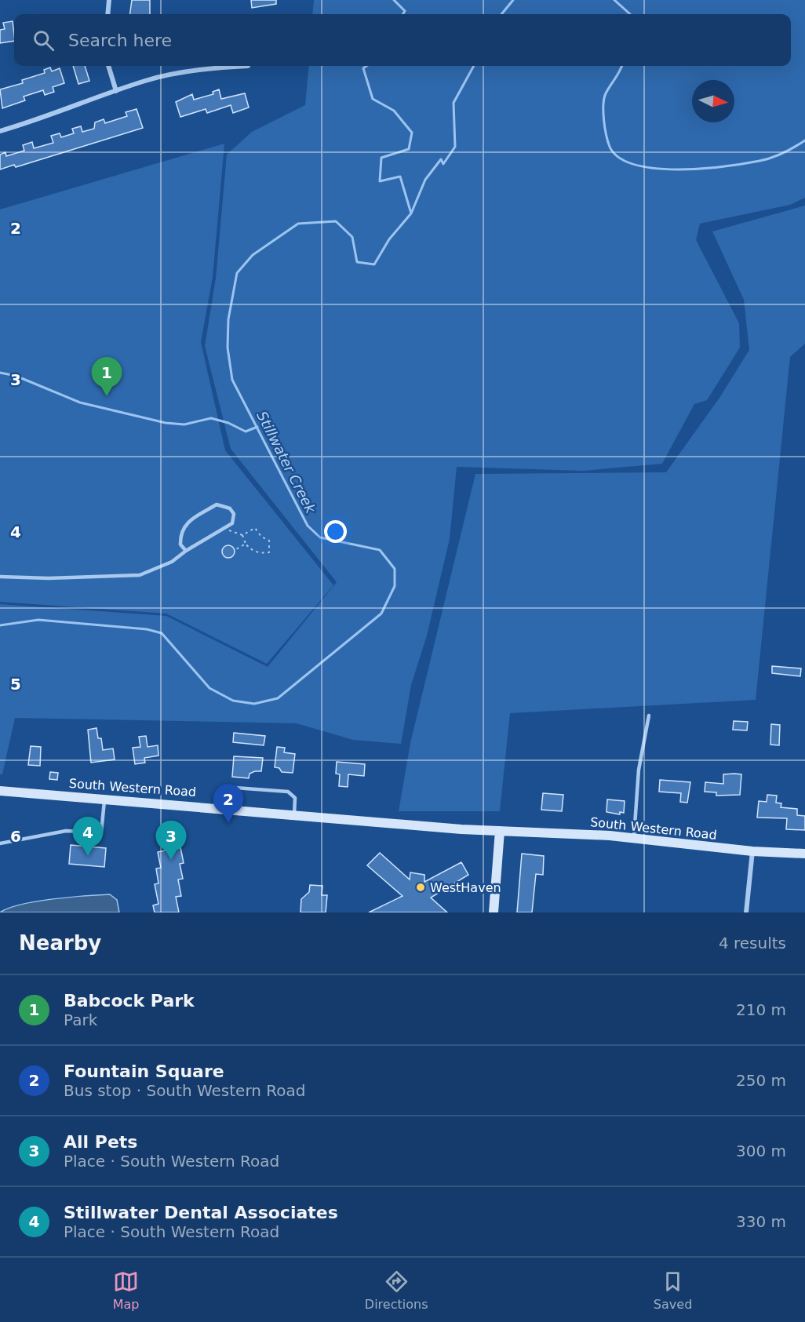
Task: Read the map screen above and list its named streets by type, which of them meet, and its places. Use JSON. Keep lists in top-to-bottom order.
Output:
{
  "streets": {
    "main road": ["South Western Road"]
  },
  "water": ["Stillwater Creek"],
  "places": ["WestHaven"],
  "north": "right",
  "page": {
    "search": "Search here",
    "pins": [
      "1",
      "2",
      "4",
      "3"
    ],
    "heading": ["Nearby", "4 results"],
    "list": [
      {
        "mark": "1",
        "name": "Babcock Park",
        "note": "Park",
        "value": "210 m"
      },
      {
        "mark": "2",
        "name": "Fountain Square",
        "note": "Bus stop · South Western Road",
        "value": "250 m"
      },
      {
        "mark": "3",
        "name": "All Pets",
        "note": "Place · South Western Road",
        "value": "300 m"
      },
      {
        "mark": "4",
        "name": "Stillwater Dental Associates",
        "note": "Place · South Western Road",
        "value": "330 m"
      }
    ],
    "nav": ["Map", "Directions", "Saved"]
  },
  "grid": {
    "rows": [
      "2",
      "3",
      "4",
      "5",
      "6"
    ]
  }
}
